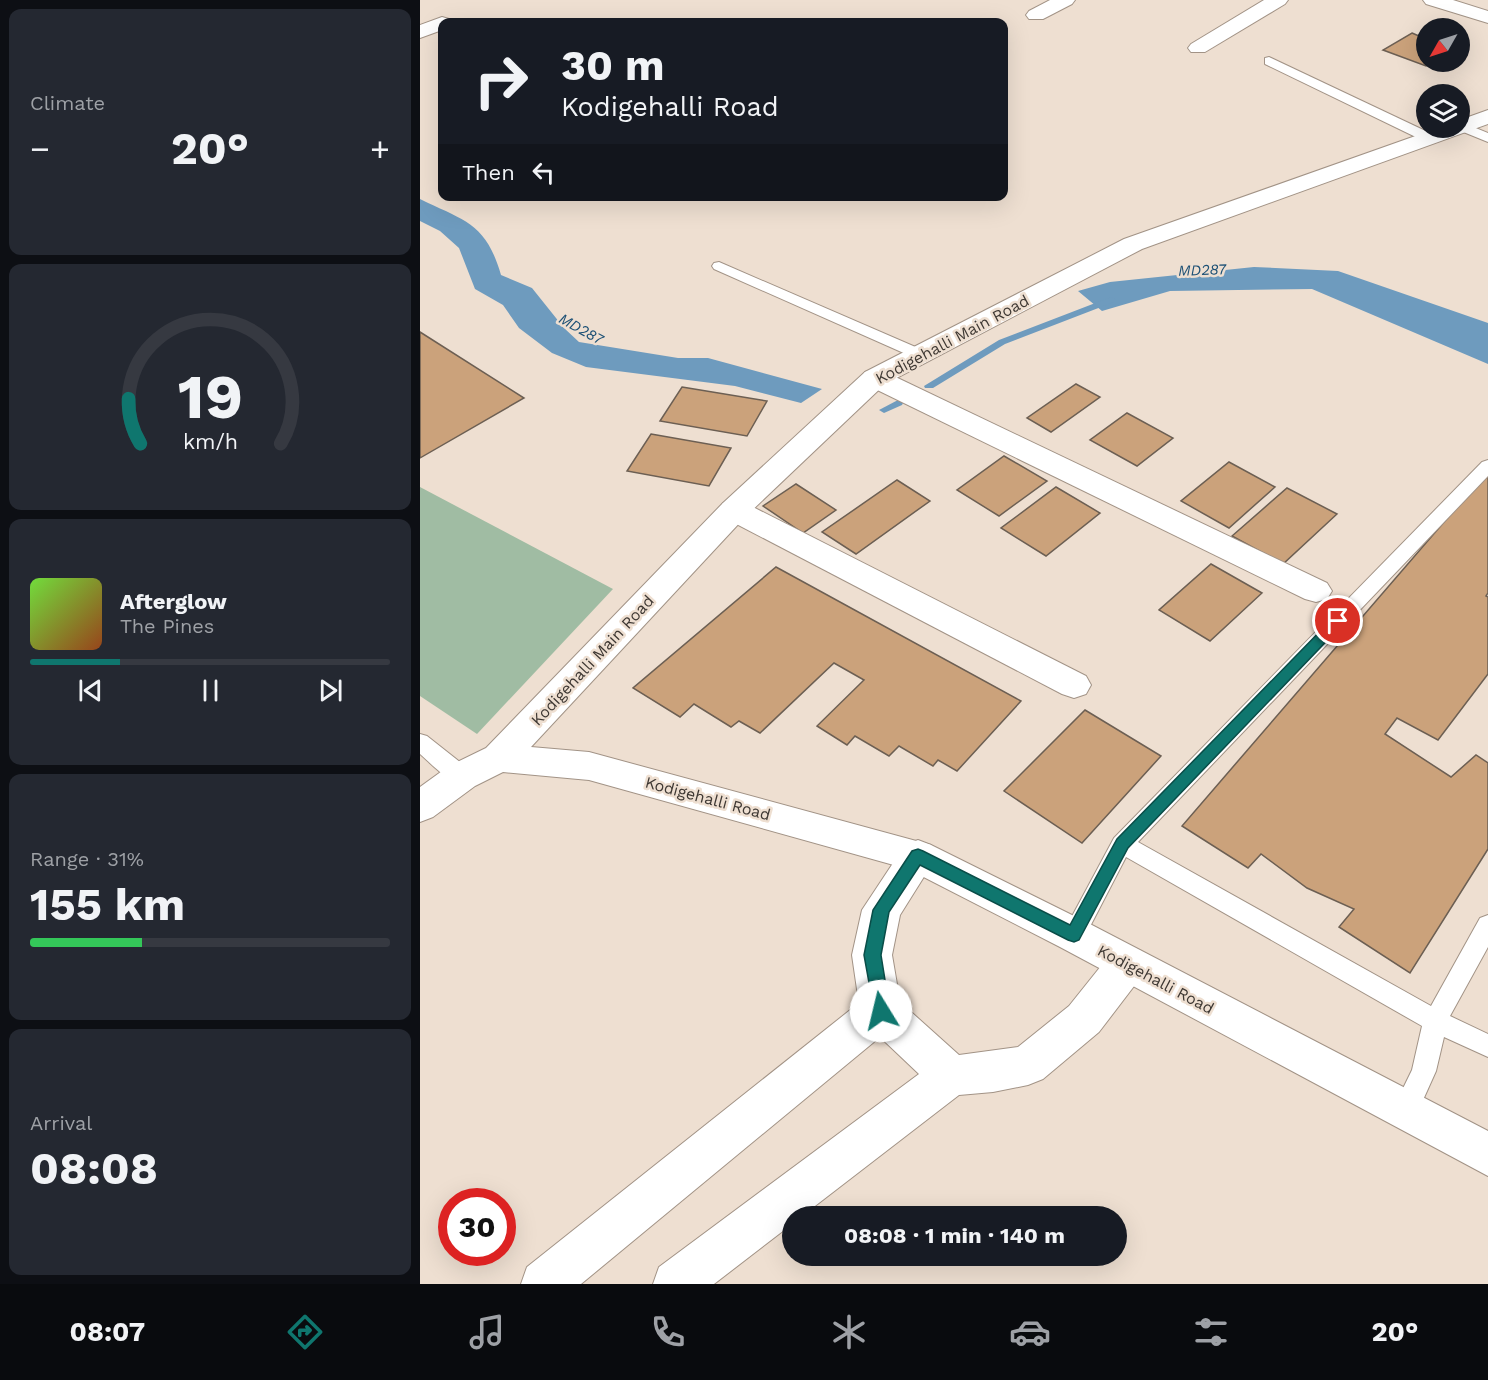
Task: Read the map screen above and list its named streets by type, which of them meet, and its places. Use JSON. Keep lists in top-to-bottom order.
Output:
{
  "streets": {
    "street": ["Kodigehalli Main Road", "Kodigehalli Road"]
  },
  "crossings": [
    ["Kodigehalli Main Road", "Kodigehalli Road"]
  ],
  "water": ["MD287"],
  "north": "bottom left",
  "page": {
    "tile": [
      "Climate",
      ["Range · 31%", "155 km"],
      ["Arrival", "08:08"]
    ],
    "turn": ["30 m", "Kodigehalli Road"],
    "heat": ["−", "20°", "+"],
    "then": "Then",
    "song": ["Afterglow", "The Pines"],
    "limit": "30",
    "trip": "08:08 · 1 min · 140 m",
    "tabs": ["08:07", "20°"],
    "gauge": ["19", "km/h"]
  }
}
